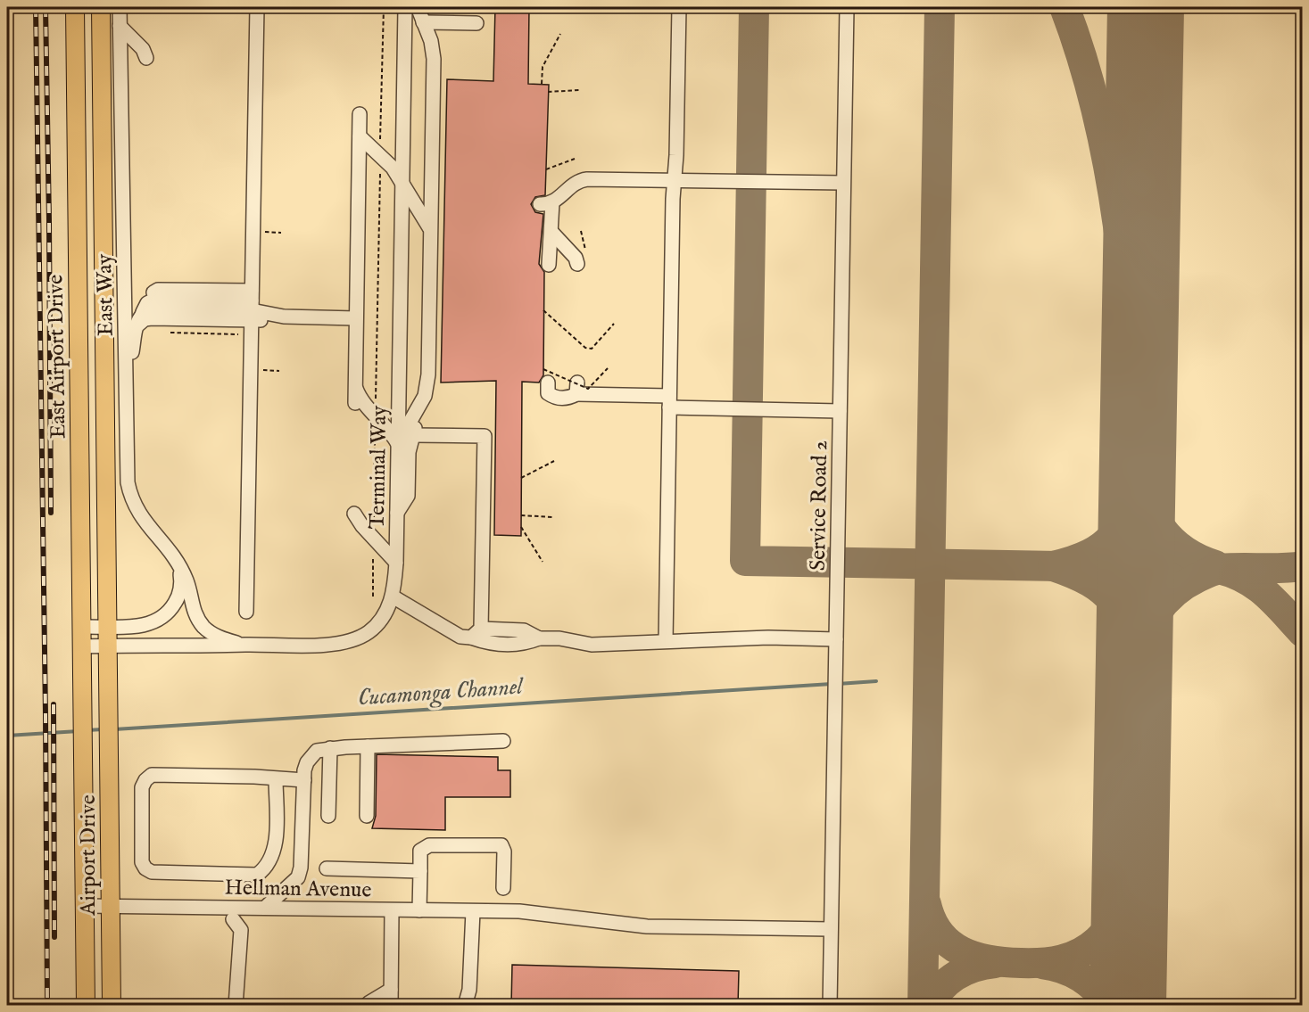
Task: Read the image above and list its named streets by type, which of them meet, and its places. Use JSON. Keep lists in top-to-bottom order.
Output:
{
  "streets": {
    "main road": ["East Airport Drive", "Airport Drive"],
    "street": [
      "East Way",
      "Terminal Way",
      "Service Road 2",
      "Hellman Avenue"
    ]
  },
  "crossings": [
    ["East Way", "Terminal Way"],
    ["East Airport Drive", "Terminal Way"],
    ["East Airport Drive", "Airport Drive"],
    ["Terminal Way", "Airport Drive"],
    ["Service Road 2", "Hellman Avenue"],
    ["Airport Drive", "Hellman Avenue"]
  ],
  "water": ["Cucamonga Channel"]
}
